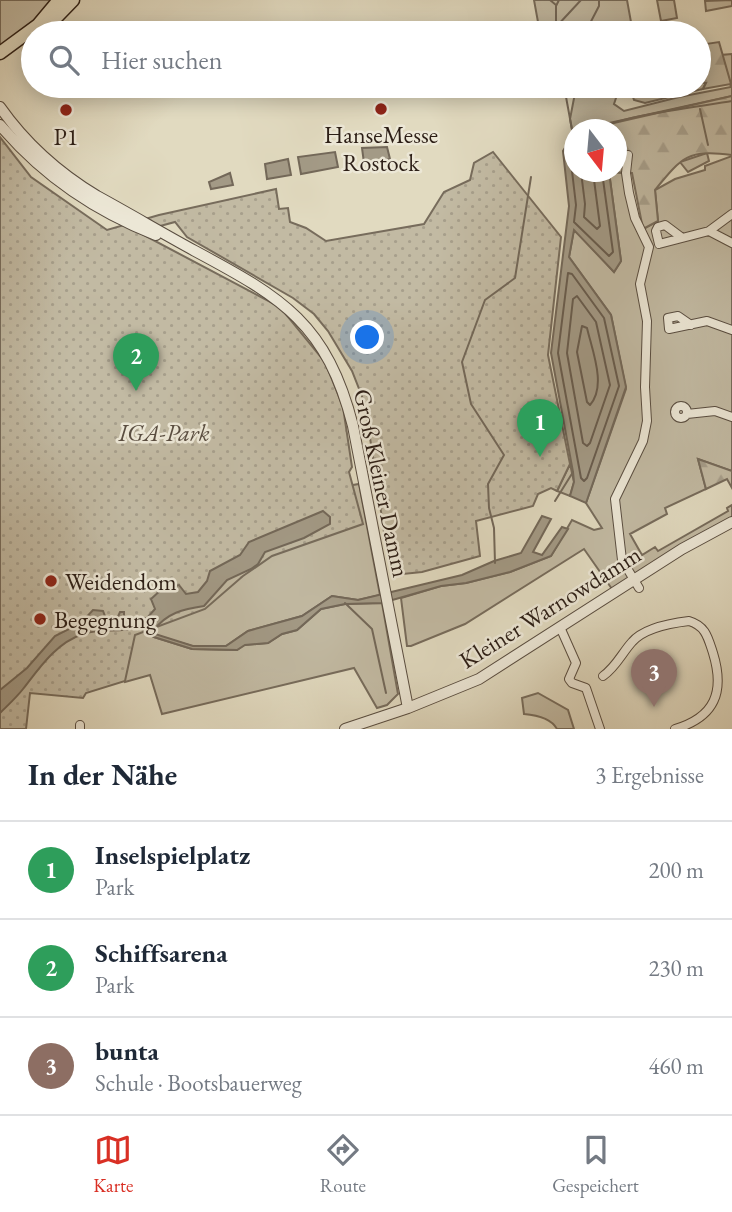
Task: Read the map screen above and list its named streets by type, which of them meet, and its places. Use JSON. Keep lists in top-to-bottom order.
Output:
{
  "streets": {
    "street": ["Groß Kleiner Damm", "Kleiner Warnowdamm"]
  },
  "crossings": [
    ["Groß Kleiner Damm", "Kleiner Warnowdamm"]
  ],
  "parks": ["IGA-Park"],
  "places": [
    "HanseMesse Rostock",
    "P1",
    "Weidendom",
    "Begegnung"
  ],
  "north": "bottom",
  "page": {
    "search": "Hier suchen",
    "pins": ["2", "1", "3"],
    "heading": ["In der Nähe", "3 Ergebnisse"],
    "list": [
      {
        "mark": "1",
        "name": "Inselspielplatz",
        "note": "Park",
        "value": "200 m"
      },
      {
        "mark": "2",
        "name": "Schiffsarena",
        "note": "Park",
        "value": "230 m"
      },
      {
        "mark": "3",
        "name": "bunta",
        "note": "Schule · Bootsbauerweg",
        "value": "460 m"
      }
    ],
    "nav": ["Karte", "Route", "Gespeichert"]
  }
}
